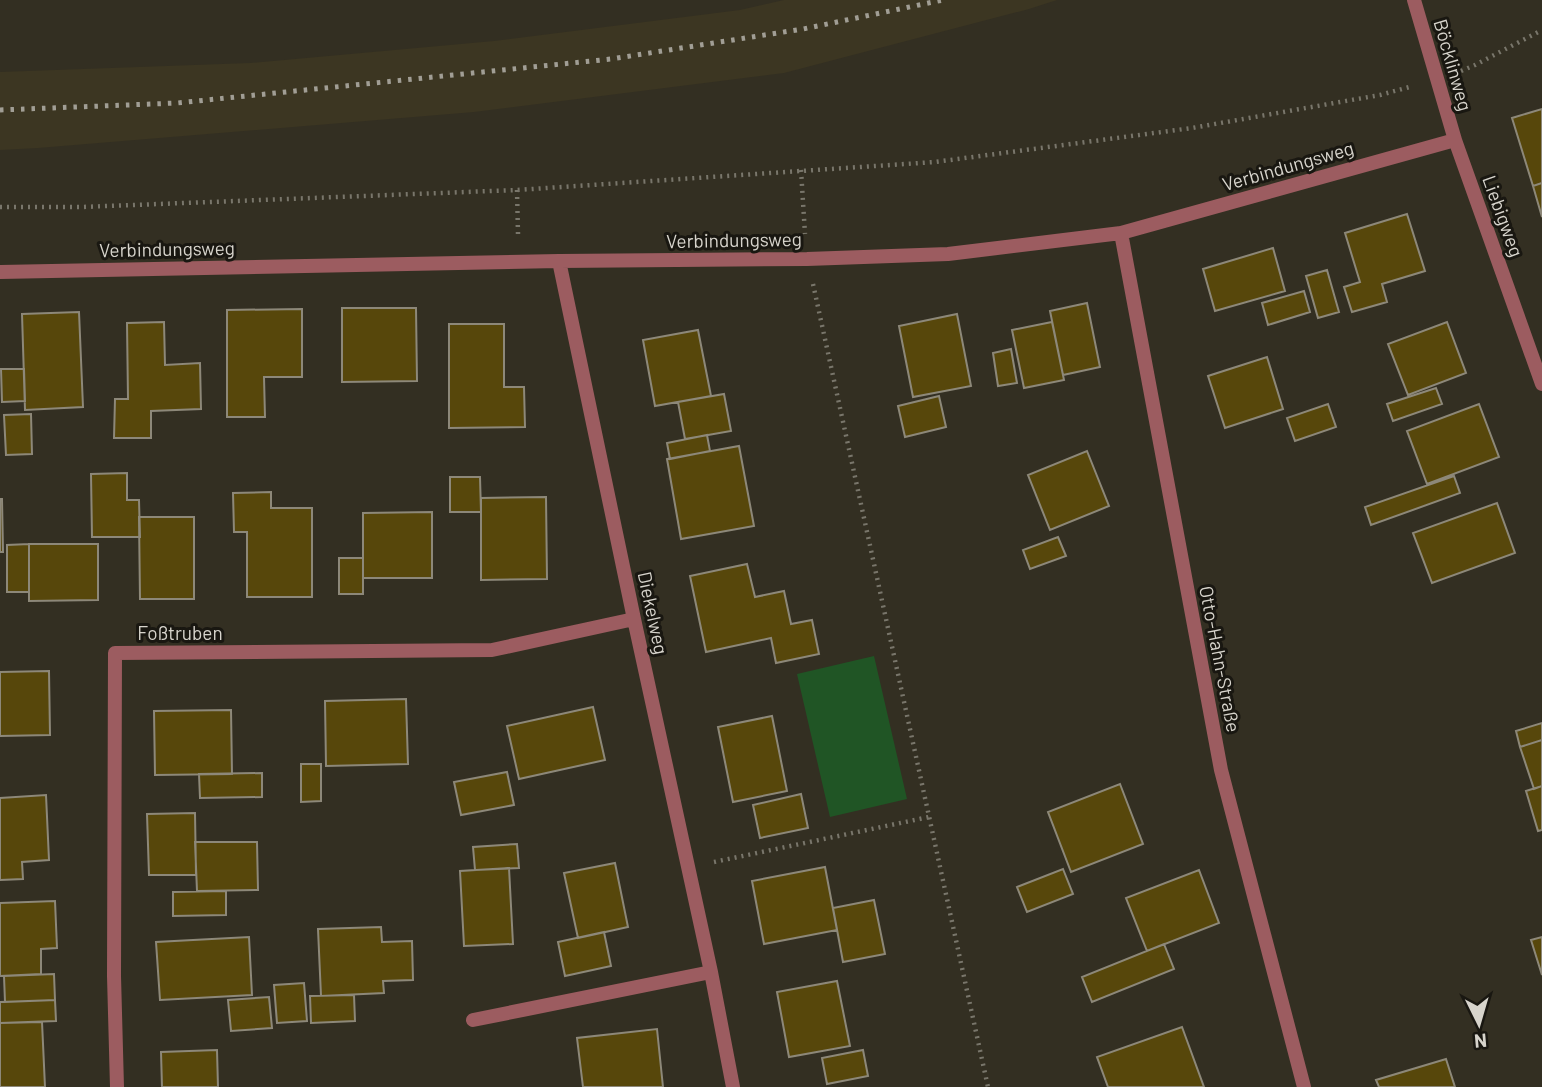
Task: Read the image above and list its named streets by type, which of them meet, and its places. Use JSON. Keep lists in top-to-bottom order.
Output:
{
  "streets": {
    "street": [
      "Böcklinweg",
      "Verbindungsweg",
      "Liebigweg",
      "Diekelweg",
      "Foßtruben",
      "Otto-Hahn-Straße"
    ]
  },
  "crossings": [
    ["Böcklinweg", "Verbindungsweg"],
    ["Böcklinweg", "Liebigweg"],
    ["Verbindungsweg", "Liebigweg"],
    ["Verbindungsweg", "Diekelweg"],
    ["Verbindungsweg", "Otto-Hahn-Straße"],
    ["Diekelweg", "Foßtruben"]
  ],
  "north": "bottom"
}
